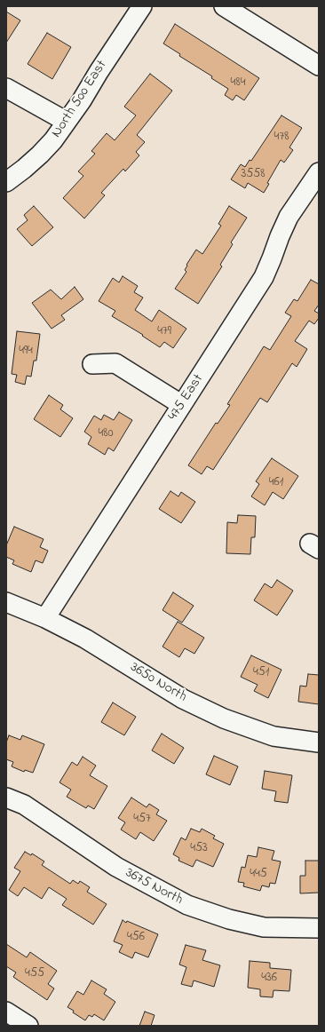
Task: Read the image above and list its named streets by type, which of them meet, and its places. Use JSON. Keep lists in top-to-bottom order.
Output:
{
  "streets": {
    "street": [
      "North 500 East",
      "475 East",
      "3650 North",
      "3675 North"
    ]
  },
  "crossings": [
    ["475 East", "3650 North"]
  ],
  "house_numbers": [
    "484",
    "478",
    "3558",
    "479",
    "494",
    "480",
    "461",
    "451",
    "457",
    "453",
    "445",
    "456",
    "455",
    "436"
  ]
}
